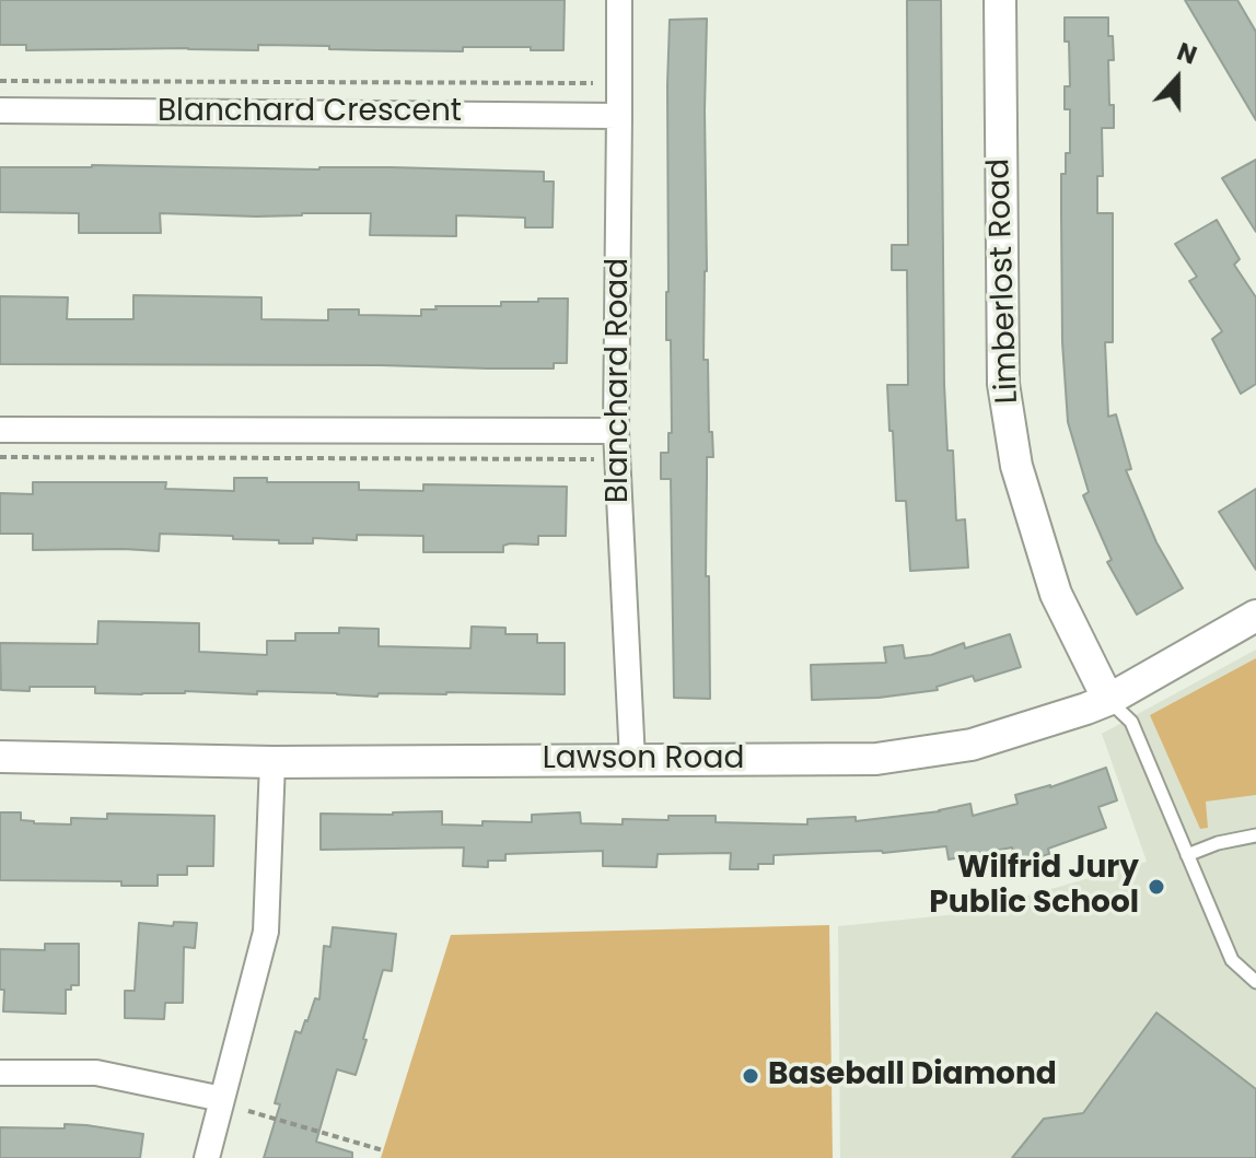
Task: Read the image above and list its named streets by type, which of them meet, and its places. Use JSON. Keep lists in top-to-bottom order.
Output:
{
  "streets": {
    "street": [
      "Blanchard Crescent",
      "Limberlost Road",
      "Blanchard Road",
      "Lawson Road"
    ]
  },
  "crossings": [
    ["Blanchard Crescent", "Blanchard Road"],
    ["Limberlost Road", "Lawson Road"],
    ["Blanchard Road", "Lawson Road"]
  ],
  "places": ["Wilfrid Jury Public School", "Baseball Diamond"],
  "north": "top"
}
